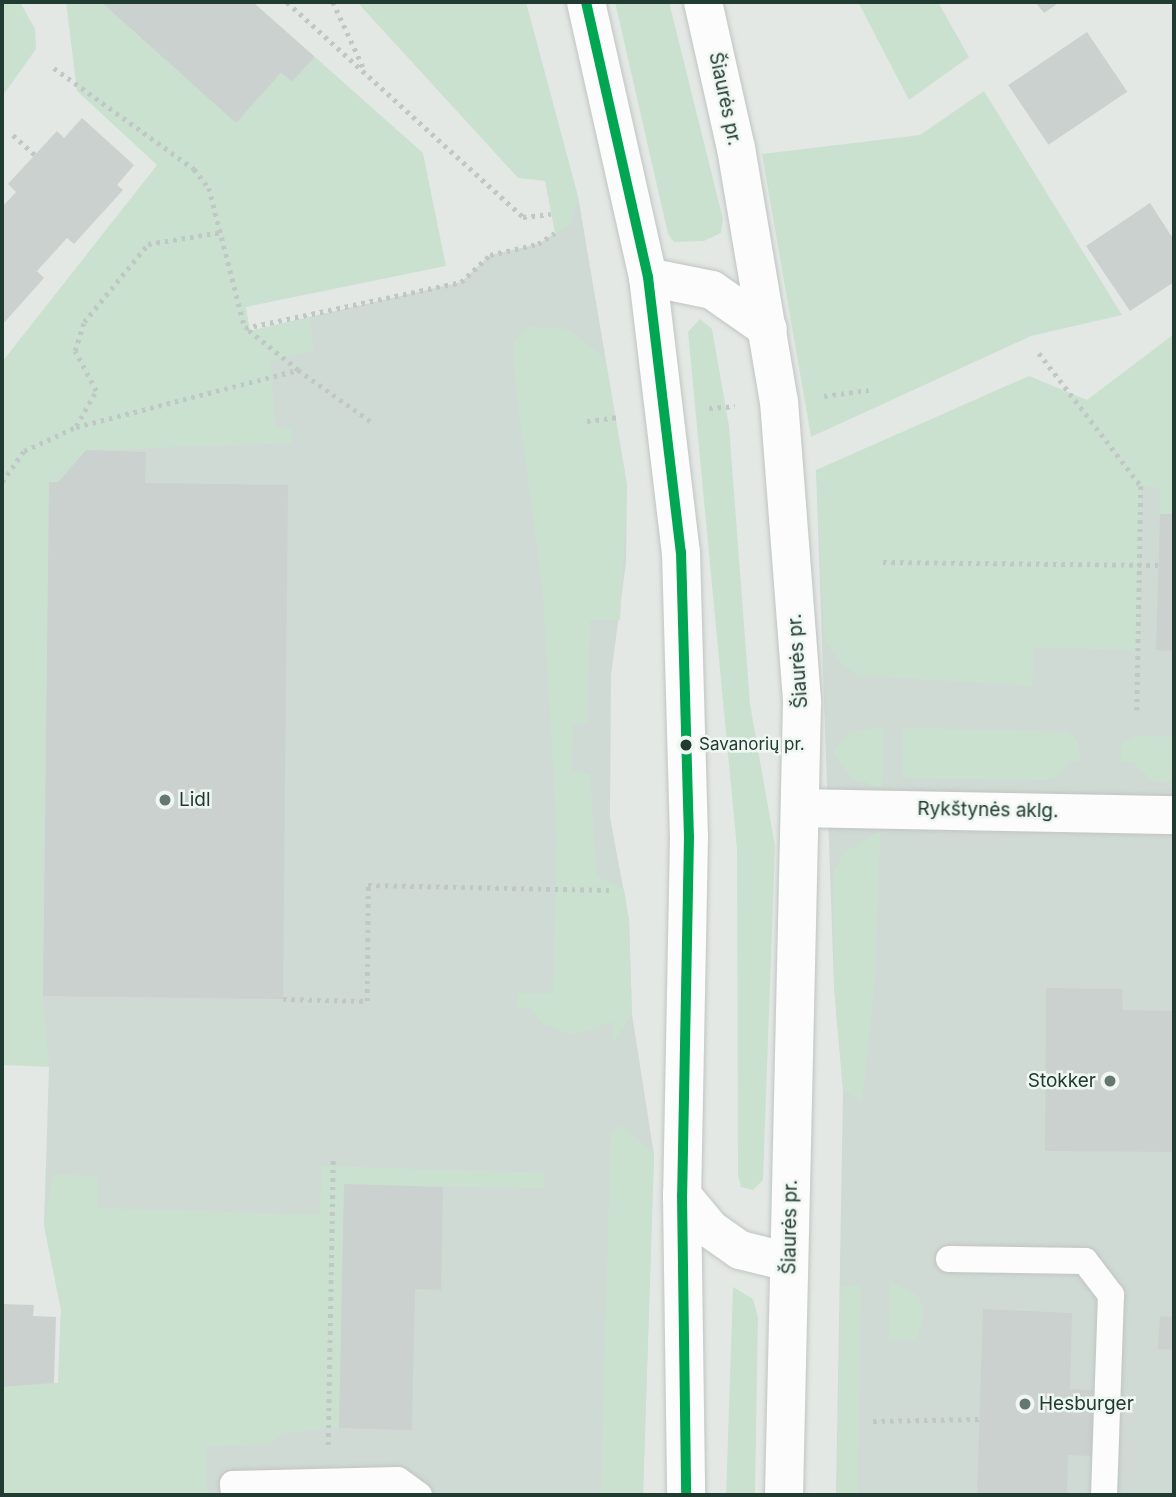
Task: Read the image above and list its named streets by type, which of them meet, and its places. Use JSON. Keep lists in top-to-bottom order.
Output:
{
  "streets": {
    "main road": ["Šiaurės pr.", "Rykštynės aklg."]
  },
  "crossings": [
    ["Šiaurės pr.", "Rykštynės aklg."]
  ],
  "places": [
    "Savanorių pr.",
    "Lidl",
    "Stokker",
    "Hesburger"
  ]
}
